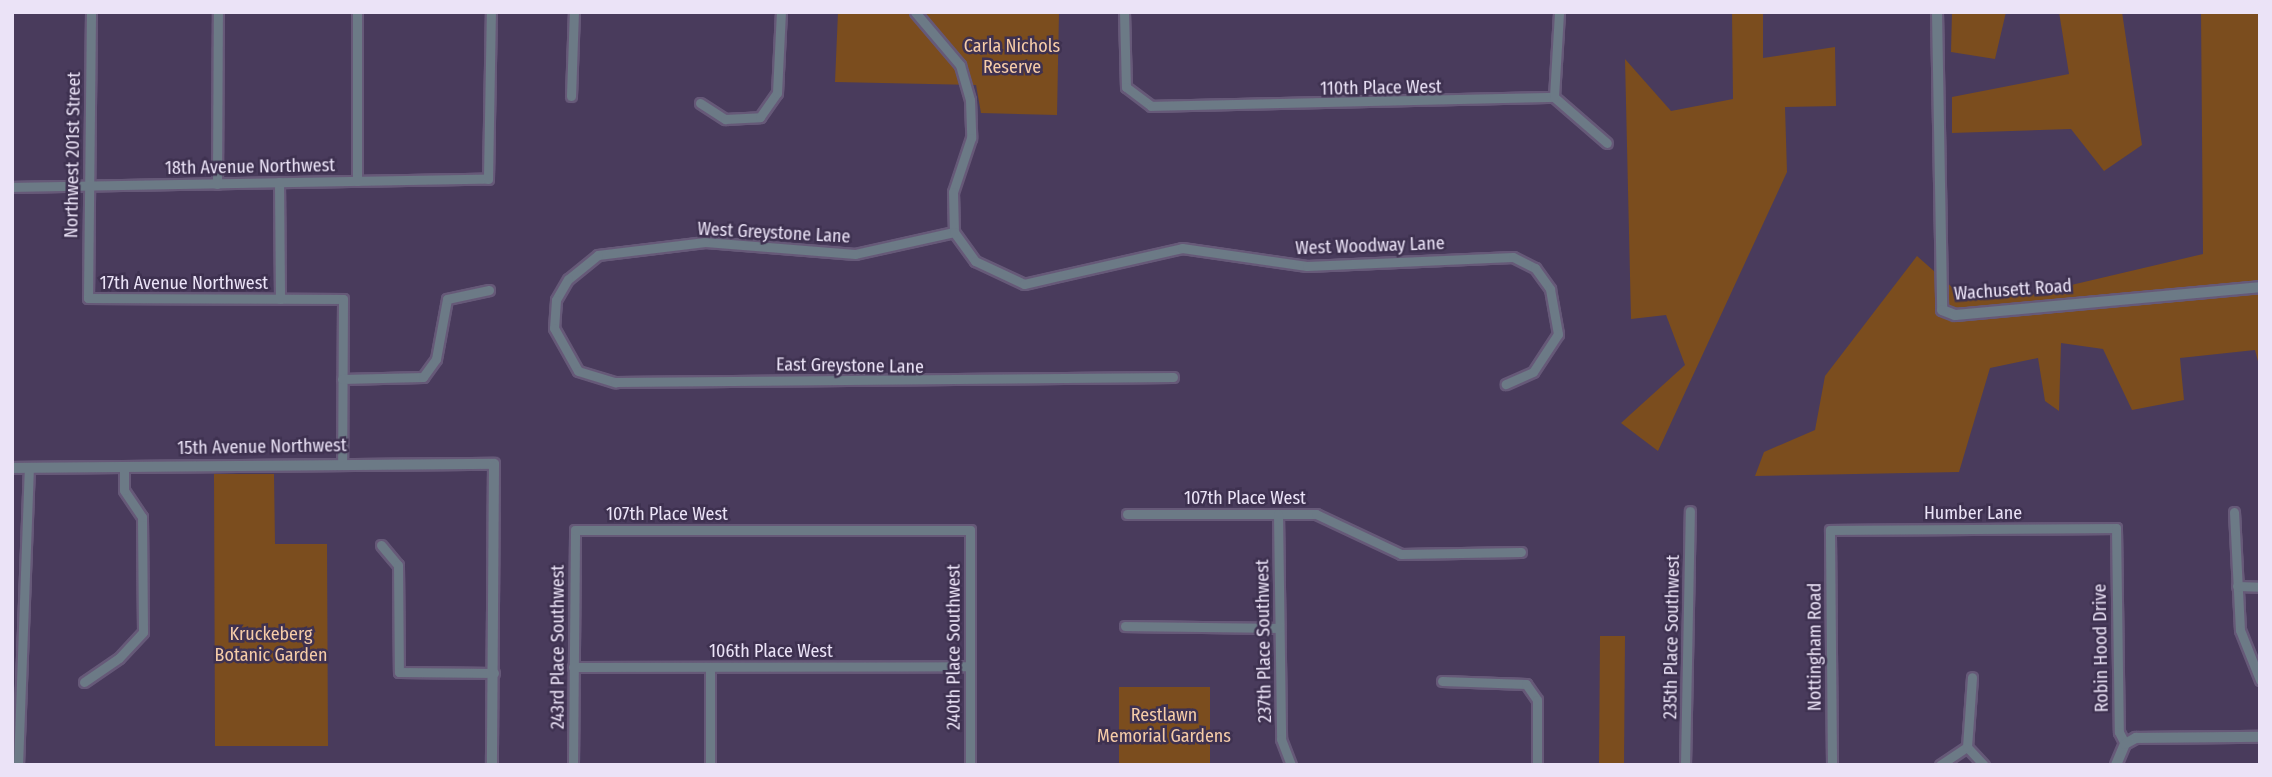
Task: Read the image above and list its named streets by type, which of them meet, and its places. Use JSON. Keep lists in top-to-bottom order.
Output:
{
  "streets": {
    "street": [
      "110th Place West",
      "Northwest 201st Street",
      "18th Avenue Northwest",
      "West Greystone Lane",
      "West Woodway Lane",
      "17th Avenue Northwest",
      "Wachusett Road",
      "East Greystone Lane",
      "15th Avenue Northwest",
      "107th Place West",
      "Humber Lane",
      "235th Place Southwest",
      "237th Place Southwest",
      "243rd Place Southwest",
      "240th Place Southwest",
      "Nottingham Road",
      "Robin Hood Drive",
      "106th Place West"
    ]
  },
  "crossings": [
    ["Northwest 201st Street", "18th Avenue Northwest"],
    ["Northwest 201st Street", "17th Avenue Northwest"],
    ["West Greystone Lane", "West Woodway Lane"],
    ["West Greystone Lane", "East Greystone Lane"],
    ["107th Place West", "237th Place Southwest"],
    ["107th Place West", "243rd Place Southwest"],
    ["107th Place West", "240th Place Southwest"],
    ["Humber Lane", "Nottingham Road"],
    ["Humber Lane", "Robin Hood Drive"],
    ["243rd Place Southwest", "106th Place West"],
    ["240th Place Southwest", "106th Place West"]
  ],
  "parks": ["Carla Nichols Reserve", "Kruckeberg Botanic Garden", "Restlawn Memorial Gardens"]
}
